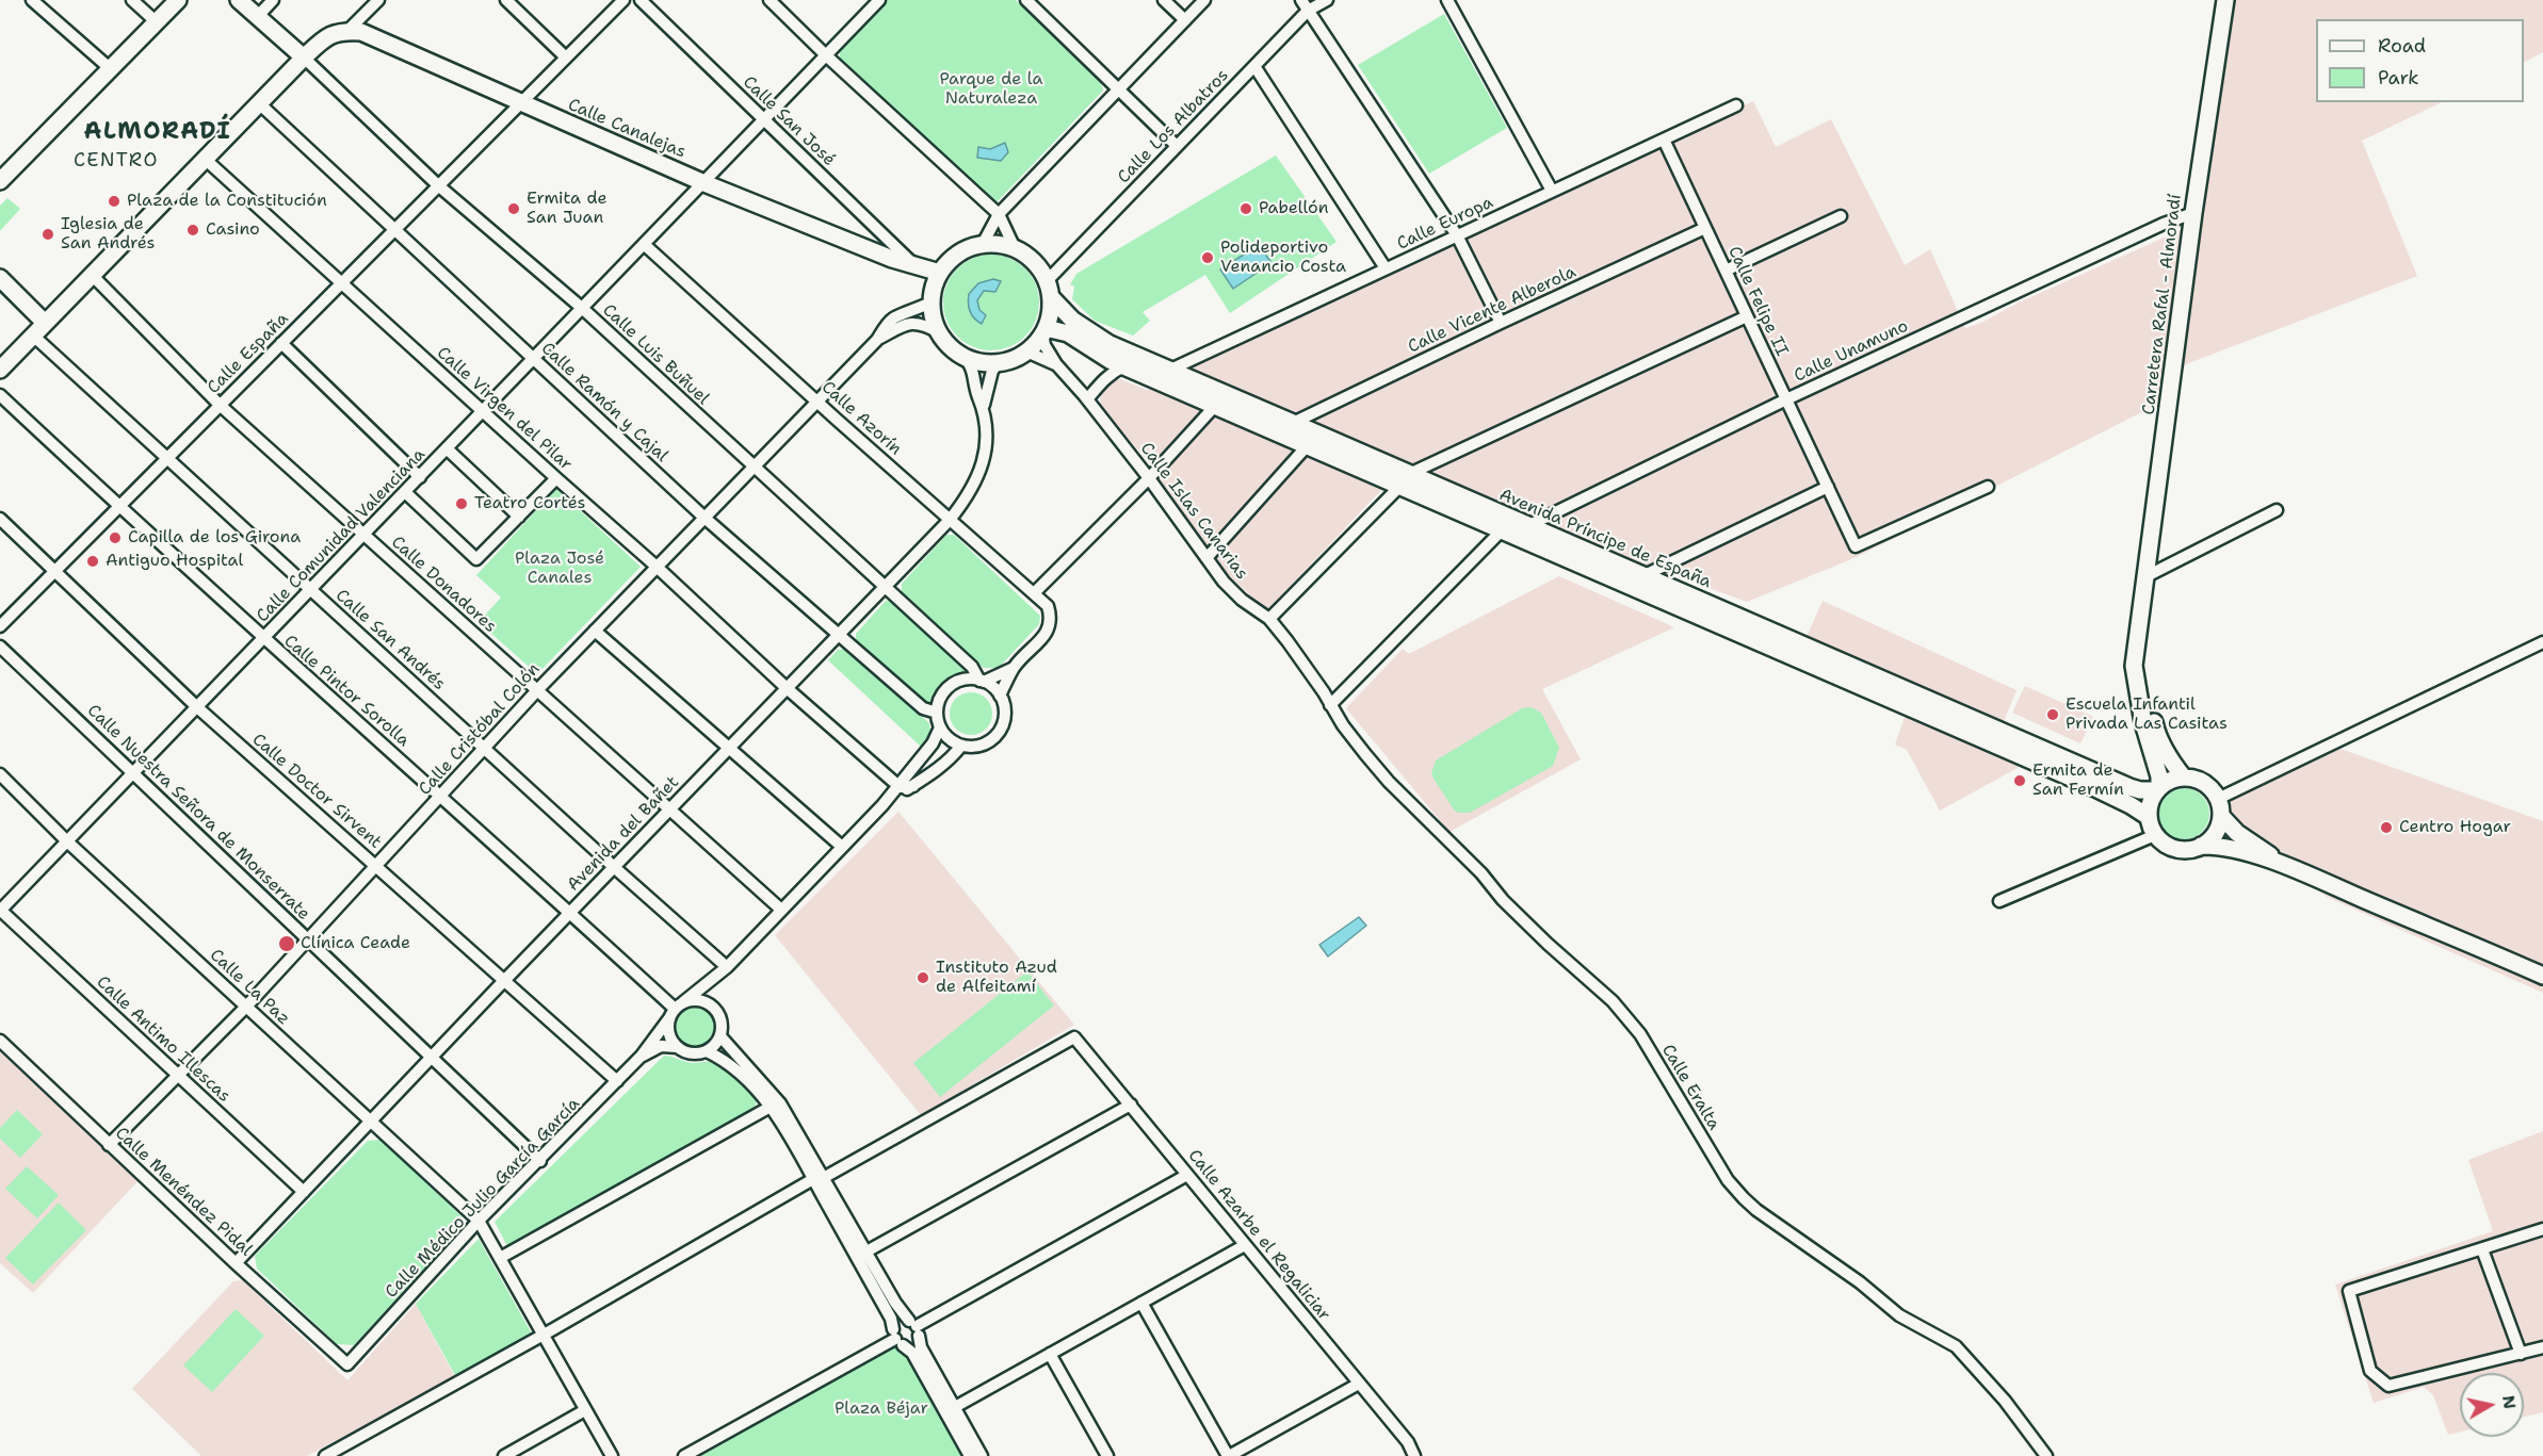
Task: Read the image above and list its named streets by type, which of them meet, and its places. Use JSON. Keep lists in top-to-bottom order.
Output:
{
  "streets": {
    "main road": ["Calle Canalejas", "Carretera Rafal - Almoradí", "Avenida Príncipe de España"],
    "street": [
      "Calle San José",
      "Calle Los Albatros",
      "Calle Europa",
      "Calle Felipe II",
      "Calle Vicente Alberola",
      "Calle Unamuno",
      "Calle España",
      "Calle Luis Buñuel",
      "Calle Ramón y Cajal",
      "Calle Virgen del Pilar",
      "Calle Azorín",
      "Calle Islas Canarias",
      "Calle Comunidad Valenciana",
      "Calle Donadores",
      "Calle San Andrés",
      "Calle Pintor Sorolla",
      "Calle Cristóbal Colón",
      "Calle Doctor Sirvent",
      "Calle Nuestra Señora de Monserrate",
      "Avenida del Bañet",
      "Calle La Paz",
      "Calle Antimo Illescas",
      "Calle Eralta",
      "Calle Menéndez Pidal",
      "Calle Médico Julio García García",
      "Calle Azarbe el Regaliciar"
    ]
  },
  "crossings": [
    ["Calle San José", "Calle Canalejas"],
    ["Calle San José", "Calle Comunidad Valenciana"],
    ["Calle Los Albatros", "Calle Canalejas"],
    ["Calle Los Albatros", "Calle Islas Canarias"],
    ["Calle Los Albatros", "Avenida Príncipe de España"],
    ["Calle Los Albatros", "Calle Cristóbal Colón"],
    ["Calle Los Albatros", "Avenida del Bañet"],
    ["Calle Canalejas", "Calle España"],
    ["Calle Canalejas", "Calle Islas Canarias"],
    ["Calle Canalejas", "Calle Comunidad Valenciana"],
    ["Calle Canalejas", "Avenida Príncipe de España"],
    ["Calle Canalejas", "Calle Cristóbal Colón"],
    ["Calle Canalejas", "Avenida del Bañet"],
    ["Calle Europa", "Calle Felipe II"],
    ["Calle Europa", "Avenida Príncipe de España"],
    ["Calle Felipe II", "Calle Vicente Alberola"],
    ["Calle Felipe II", "Calle Unamuno"],
    ["Carretera Rafal - Almoradí", "Calle Unamuno"],
    ["Carretera Rafal - Almoradí", "Avenida Príncipe de España"],
    ["Calle Vicente Alberola", "Avenida Príncipe de España"],
    ["Calle Unamuno", "Avenida Príncipe de España"],
    ["Calle España", "Calle Luis Buñuel"],
    ["Calle España", "Calle Ramón y Cajal"],
    ["Calle España", "Calle Virgen del Pilar"],
    ["Calle España", "Calle Donadores"],
    ["Calle España", "Calle San Andrés"],
    ["Calle España", "Calle Pintor Sorolla"],
    ["Calle España", "Calle Doctor Sirvent"],
    ["Calle Luis Buñuel", "Calle Ramón y Cajal"],
    ["Calle Luis Buñuel", "Calle Comunidad Valenciana"],
    ["Calle Luis Buñuel", "Calle Cristóbal Colón"],
    ["Calle Luis Buñuel", "Avenida del Bañet"],
    ["Calle Luis Buñuel", "Calle Médico Julio García García"],
    ["Calle Ramón y Cajal", "Calle Comunidad Valenciana"],
    ["Calle Ramón y Cajal", "Calle Cristóbal Colón"],
    ["Calle Ramón y Cajal", "Avenida del Bañet"],
    ["Calle Ramón y Cajal", "Calle Médico Julio García García"],
    ["Calle Virgen del Pilar", "Calle Comunidad Valenciana"],
    ["Calle Virgen del Pilar", "Calle Cristóbal Colón"],
    ["Calle Virgen del Pilar", "Avenida del Bañet"],
    ["Calle Virgen del Pilar", "Calle Médico Julio García García"],
    ["Calle Azorín", "Calle Comunidad Valenciana"],
    ["Calle Azorín", "Calle Cristóbal Colón"],
    ["Calle Azorín", "Avenida del Bañet"],
    ["Calle Islas Canarias", "Avenida Príncipe de España"],
    ["Calle Islas Canarias", "Calle Cristóbal Colón"],
    ["Calle Islas Canarias", "Avenida del Bañet"],
    ["Calle Islas Canarias", "Calle Eralta"],
    ["Calle Comunidad Valenciana", "Calle Donadores"],
    ["Calle Comunidad Valenciana", "Calle San Andrés"],
    ["Calle Comunidad Valenciana", "Calle Pintor Sorolla"],
    ["Calle Comunidad Valenciana", "Calle Doctor Sirvent"],
    ["Calle Comunidad Valenciana", "Calle Nuestra Señora de Monserrate"],
    ["Calle Comunidad Valenciana", "Calle La Paz"],
    ["Calle Comunidad Valenciana", "Calle Antimo Illescas"],
    ["Avenida Príncipe de España", "Calle Cristóbal Colón"],
    ["Avenida Príncipe de España", "Avenida del Bañet"],
    ["Calle Donadores", "Calle Cristóbal Colón"],
    ["Calle Donadores", "Avenida del Bañet"],
    ["Calle Donadores", "Calle Médico Julio García García"],
    ["Calle San Andrés", "Calle Cristóbal Colón"],
    ["Calle San Andrés", "Avenida del Bañet"],
    ["Calle San Andrés", "Calle Médico Julio García García"],
    ["Calle Pintor Sorolla", "Calle Cristóbal Colón"],
    ["Calle Pintor Sorolla", "Avenida del Bañet"],
    ["Calle Pintor Sorolla", "Calle Médico Julio García García"],
    ["Calle Cristóbal Colón", "Calle Doctor Sirvent"],
    ["Calle Cristóbal Colón", "Calle Nuestra Señora de Monserrate"],
    ["Calle Cristóbal Colón", "Avenida del Bañet"],
    ["Calle Cristóbal Colón", "Calle La Paz"],
    ["Calle Cristóbal Colón", "Calle Antimo Illescas"],
    ["Calle Cristóbal Colón", "Calle Menéndez Pidal"],
    ["Calle Doctor Sirvent", "Avenida del Bañet"],
    ["Calle Doctor Sirvent", "Calle Médico Julio García García"],
    ["Calle Nuestra Señora de Monserrate", "Avenida del Bañet"],
    ["Calle Nuestra Señora de Monserrate", "Calle Médico Julio García García"],
    ["Avenida del Bañet", "Calle La Paz"],
    ["Avenida del Bañet", "Calle Antimo Illescas"],
    ["Avenida del Bañet", "Calle Menéndez Pidal"],
    ["Calle La Paz", "Calle Médico Julio García García"],
    ["Calle Menéndez Pidal", "Calle Médico Julio García García"]
  ],
  "districts": ["ALMORADÍ", "CENTRO"],
  "parks": ["Parque de la Naturaleza", "Plaza José Canales", "Plaza Béjar"],
  "places": [
    "Plaza de la Constitución",
    "Ermita de San Juan",
    "Pabellón",
    "Casino",
    "Iglesia de San Andrés",
    "Polideportivo Venancio Costa",
    "Teatro Cortés",
    "Capilla de los Girona",
    "Antiguo Hospital",
    "Escuela Infantil Privada Las Casitas",
    "Ermita de San Fermín",
    "Centro Hogar",
    "Clínica Ceade",
    "Instituto Azud de Alfeitamí"
  ],
  "legend": ["Road", "Park"],
  "north": "right"
}
